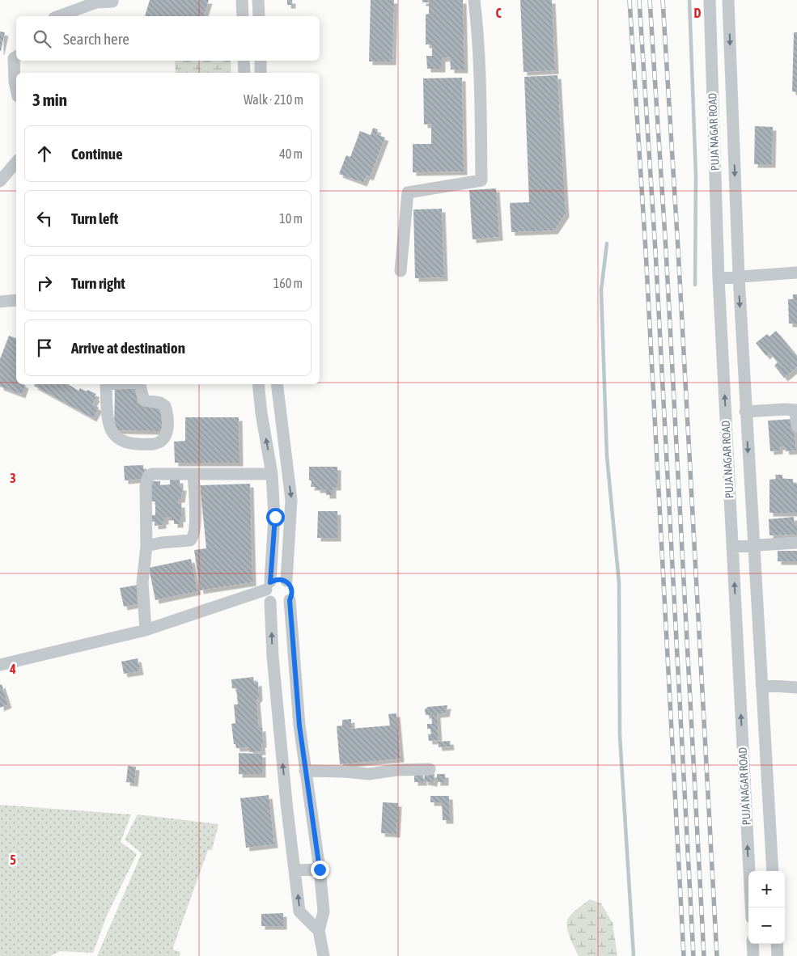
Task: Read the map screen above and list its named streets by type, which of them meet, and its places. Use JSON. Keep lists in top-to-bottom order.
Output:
{
  "streets": {
    "street": ["PUJA NAGAR ROAD"]
  },
  "page": {
    "search": "Search here",
    "heading": ["3 min", "Walk · 210 m"],
    "list": [
      ["Continue", "40 m"],
      ["Turn left", "10 m"],
      ["Turn right", "160 m"],
      "Arrive at destination"
    ],
    "map_buttons": ["+", "−"]
  },
  "grid": {
    "columns": ["C", "D"],
    "rows": ["3", "4", "5"]
  }
}
